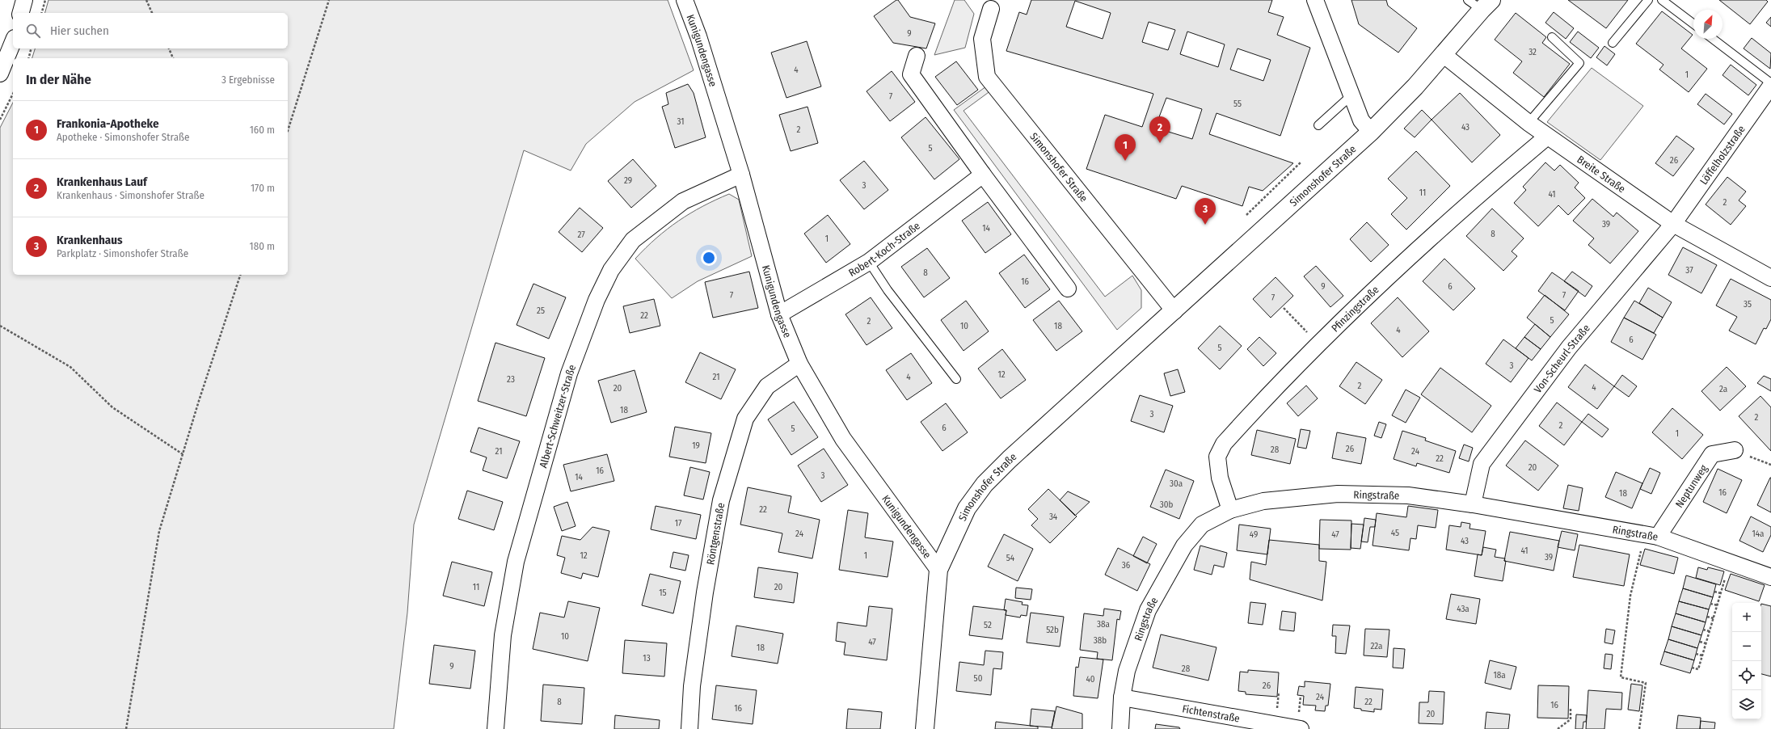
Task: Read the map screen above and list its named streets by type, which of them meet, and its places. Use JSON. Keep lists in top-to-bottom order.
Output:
{
  "streets": {
    "street": [
      "Kunigundengasse",
      "Löffelholzstraße",
      "Simonshofer Straße",
      "Breite Straße",
      "Robert-Koch-Straße",
      "Pfinzingstraße",
      "Von-Scheurl-Straße",
      "Albert-Schweitzer-Straße",
      "Neptunweg",
      "Ringstraße",
      "Röntgenstraße",
      "Fichtenstraße"
    ]
  },
  "crossings": [
    ["Kunigundengasse", "Simonshofer Straße"],
    ["Kunigundengasse", "Robert-Koch-Straße"],
    ["Kunigundengasse", "Albert-Schweitzer-Straße"],
    ["Kunigundengasse", "Röntgenstraße"],
    ["Löffelholzstraße", "Breite Straße"],
    ["Löffelholzstraße", "Von-Scheurl-Straße"],
    ["Simonshofer Straße", "Breite Straße"],
    ["Breite Straße", "Pfinzingstraße"],
    ["Breite Straße", "Von-Scheurl-Straße"],
    ["Pfinzingstraße", "Ringstraße"],
    ["Von-Scheurl-Straße", "Ringstraße"],
    ["Neptunweg", "Ringstraße"],
    ["Ringstraße", "Fichtenstraße"]
  ],
  "house_numbers": [
    "9",
    "32",
    "4",
    "1",
    "7",
    "55",
    "31",
    "43",
    "2",
    "5",
    "26",
    "29",
    "3",
    "11",
    "41",
    "2",
    "39",
    "14",
    "8",
    "27",
    "1",
    "37",
    "8",
    "16",
    "9",
    "6",
    "7",
    "7",
    "7",
    "35",
    "25",
    "22",
    "5",
    "2",
    "10",
    "18",
    "4",
    "6",
    "5",
    "3",
    "12",
    "21",
    "4",
    "23",
    "2",
    "4",
    "20",
    "2a",
    "18",
    "3",
    "2",
    "2",
    "6",
    "5",
    "1",
    "19",
    "26",
    "28",
    "21",
    "24",
    "22",
    "20",
    "16",
    "3",
    "14",
    "30a",
    "16",
    "18",
    "30b",
    "22",
    "34",
    "17",
    "45",
    "24",
    "14a",
    "49",
    "47",
    "43",
    "41",
    "12",
    "1",
    "39",
    "54",
    "36",
    "11",
    "20",
    "15",
    "43a",
    "38a",
    "52",
    "52b",
    "10",
    "38b",
    "47",
    "22a",
    "18",
    "13",
    "9",
    "28",
    "18a",
    "50",
    "40",
    "26",
    "24",
    "8",
    "22",
    "16",
    "16",
    "20"
  ],
  "north": "top right",
  "page": {
    "search": "Hier suchen",
    "heading": ["In der Nähe", "3 Ergebnisse"],
    "list": [
      {
        "mark": "1",
        "name": "Frankonia-Apotheke",
        "note": "Apotheke · Simonshofer Straße",
        "value": "160 m"
      },
      {
        "mark": "2",
        "name": "Krankenhaus Lauf",
        "note": "Krankenhaus · Simonshofer Straße",
        "value": "170 m"
      },
      {
        "mark": "3",
        "name": "Krankenhaus",
        "note": "Parkplatz · Simonshofer Straße",
        "value": "180 m"
      }
    ],
    "pins": ["2", "1", "3"],
    "map_buttons": ["+", "−"]
  }
}
